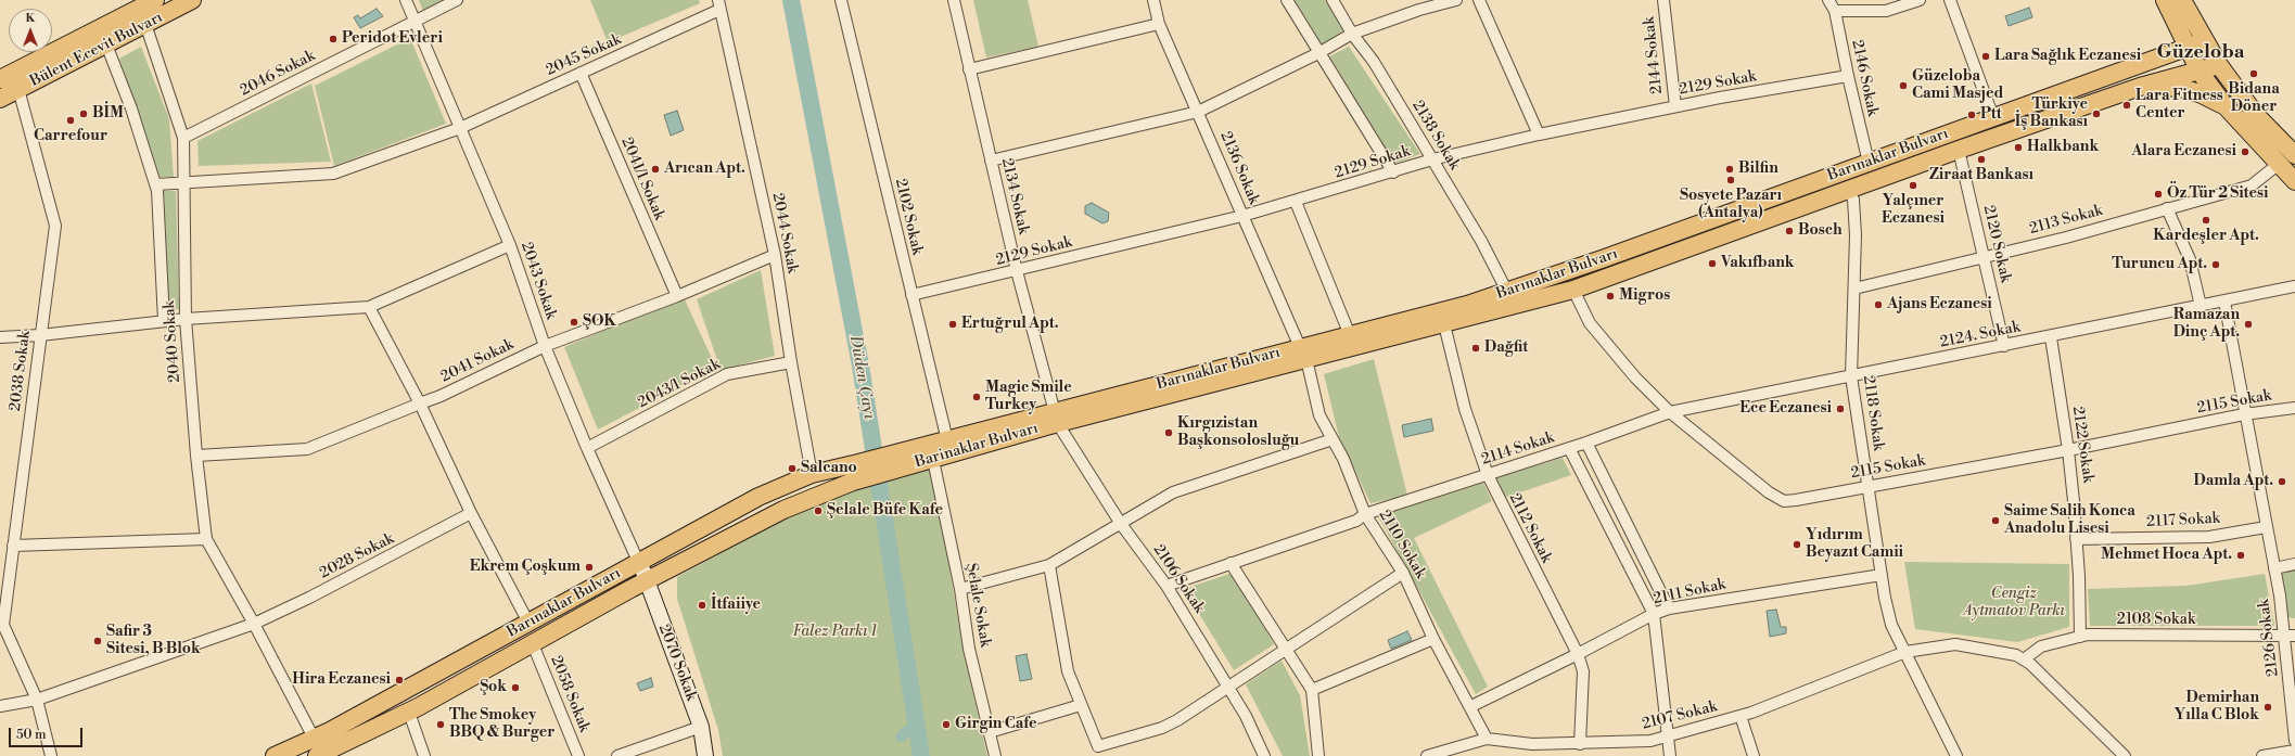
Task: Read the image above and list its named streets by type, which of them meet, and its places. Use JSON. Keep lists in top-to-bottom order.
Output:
{
  "streets": {
    "main road": ["Bülent Ecevit Bulvarı", "Barınaklar Bulvarı", "Barinaklar Bulvarı"],
    "street": [
      "2045 Sokak",
      "2144 Sokak",
      "2046 Sokak",
      "2146 Sokak",
      "2129 Sokak",
      "2138 Sokak",
      "2136 Sokak",
      "2041/1 Sokak",
      "2134 Sokak",
      "2102 Sokak",
      "2113 Sokak",
      "2044 Sokak",
      "2120 Sokak",
      "2043 Sokak",
      "2124. Sokak",
      "2040 Sokak",
      "2041 Sokak",
      "2038 Sokak",
      "2043/1 Sokak",
      "2115 Sokak",
      "2118 Sokak",
      "2122 Sokak",
      "2114 Sokak",
      "2117 Sokak",
      "2112 Sokak",
      "2110 Sokak",
      "2028 Sokak",
      "2106 Sokak",
      "2111 Sokak",
      "Şelale Sokak",
      "2108 Sokak",
      "2126 Sokak",
      "2070 Sokak",
      "2058 Sokak",
      "2107 Sokak"
    ]
  },
  "crossings": [
    ["Bülent Ecevit Bulvarı", "2040 Sokak"],
    ["Bülent Ecevit Bulvarı", "2038 Sokak"],
    ["2045 Sokak", "2041/1 Sokak"],
    ["2045 Sokak", "2044 Sokak"],
    ["2045 Sokak", "2043 Sokak"],
    ["2045 Sokak", "2040 Sokak"],
    ["2144 Sokak", "2129 Sokak"],
    ["2046 Sokak", "2043 Sokak"],
    ["2046 Sokak", "2040 Sokak"],
    ["2146 Sokak", "2129 Sokak"],
    ["2146 Sokak", "Barınaklar Bulvarı"],
    ["2129 Sokak", "2138 Sokak"],
    ["2129 Sokak", "2136 Sokak"],
    ["2129 Sokak", "2134 Sokak"],
    ["2129 Sokak", "2102 Sokak"],
    ["2138 Sokak", "Barınaklar Bulvarı"],
    ["Barınaklar Bulvarı", "2136 Sokak"],
    ["Barınaklar Bulvarı", "2134 Sokak"],
    ["Barınaklar Bulvarı", "2102 Sokak"],
    ["Barınaklar Bulvarı", "2044 Sokak"],
    ["Barınaklar Bulvarı", "2120 Sokak"],
    ["Barınaklar Bulvarı", "2043 Sokak"],
    ["Barınaklar Bulvarı", "2040 Sokak"],
    ["Barınaklar Bulvarı", "2115 Sokak"],
    ["Barınaklar Bulvarı", "2118 Sokak"],
    ["Barınaklar Bulvarı", "Barinaklar Bulvarı"],
    ["Barınaklar Bulvarı", "2112 Sokak"],
    ["Barınaklar Bulvarı", "2110 Sokak"],
    ["Barınaklar Bulvarı", "2106 Sokak"],
    ["Barınaklar Bulvarı", "2070 Sokak"],
    ["Barınaklar Bulvarı", "2058 Sokak"],
    ["2136 Sokak", "2110 Sokak"],
    ["2041/1 Sokak", "2041 Sokak"],
    ["2134 Sokak", "Barinaklar Bulvarı"],
    ["2134 Sokak", "2106 Sokak"],
    ["2113 Sokak", "2120 Sokak"],
    ["2113 Sokak", "2118 Sokak"],
    ["2044 Sokak", "2041 Sokak"],
    ["2044 Sokak", "2043/1 Sokak"],
    ["2120 Sokak", "2124. Sokak"],
    ["2043 Sokak", "2041 Sokak"],
    ["2043 Sokak", "2043/1 Sokak"],
    ["2043 Sokak", "2070 Sokak"],
    ["2124. Sokak", "2115 Sokak"],
    ["2124. Sokak", "2118 Sokak"],
    ["2124. Sokak", "2122 Sokak"],
    ["2124. Sokak", "2114 Sokak"],
    ["2124. Sokak", "2126 Sokak"],
    ["2040 Sokak", "2041 Sokak"],
    ["2040 Sokak", "2028 Sokak"],
    ["2115 Sokak", "2118 Sokak"],
    ["2115 Sokak", "2122 Sokak"],
    ["2115 Sokak", "2126 Sokak"],
    ["2118 Sokak", "2111 Sokak"],
    ["2118 Sokak", "2107 Sokak"],
    ["2122 Sokak", "2117 Sokak"],
    ["2122 Sokak", "2108 Sokak"],
    ["Barinaklar Bulvarı", "2106 Sokak"],
    ["Barinaklar Bulvarı", "Şelale Sokak"],
    ["2114 Sokak", "2112 Sokak"],
    ["2114 Sokak", "2110 Sokak"],
    ["2114 Sokak", "2106 Sokak"],
    ["2114 Sokak", "2111 Sokak"],
    ["2114 Sokak", "2107 Sokak"],
    ["2117 Sokak", "2126 Sokak"],
    ["2112 Sokak", "2111 Sokak"],
    ["2112 Sokak", "2107 Sokak"],
    ["2110 Sokak", "2111 Sokak"],
    ["2110 Sokak", "2107 Sokak"],
    ["2108 Sokak", "2126 Sokak"]
  ],
  "districts": ["Güzeloba"],
  "water": ["Düden Çayı"],
  "parks": ["Cengiz Aytmatov Parkı", "Falez Parkı 1"],
  "places": [
    "Peridot Evleri",
    "Lara Sağlık Eczanesi",
    "Bidana Döner",
    "Güzeloba Cami Masjed",
    "Lara Fitness Center",
    "BİM",
    "Türkiye İş Bankası",
    "Ptt",
    "Carrefour",
    "Halkbank",
    "Alara Eczanesi",
    "Ziraat Bankası",
    "Arıcan Apt.",
    "Bilfin",
    "Sosyete Pazarı (Antalya)",
    "Yalçıner Eczanesi",
    "Öz Tür 2 Sitesi",
    "Kardeşler Apt.",
    "Bosch",
    "Vakıfbank",
    "Turuncu Apt.",
    "Migros",
    "Ajans Eczanesi",
    "ŞOK",
    "Ertuğrul Apt.",
    "Ramazan Dinç Apt.",
    "Dağfit",
    "Magic Smile Turkey",
    "Ece Eczanesi",
    "Kırgızistan Başkonsolosluğu",
    "Salcano",
    "Damla Apt.",
    "Şelale Büfe Kafe",
    "Saime Salih Konca Anadolu Lisesi",
    "Yıdırım Beyazıt Camii",
    "Mehmet Hoca Apt.",
    "Ekrem Çoşkum",
    "İtfaiiye",
    "Safir 3 Sitesi, B Blok",
    "Hira Eczanesi",
    "Şok",
    "Demirhan Yılla C Blok",
    "The Smokey BBQ & Burger",
    "Girgin Cafe"
  ],
  "scale_bar": "50 m",
  "north": "top"
}
